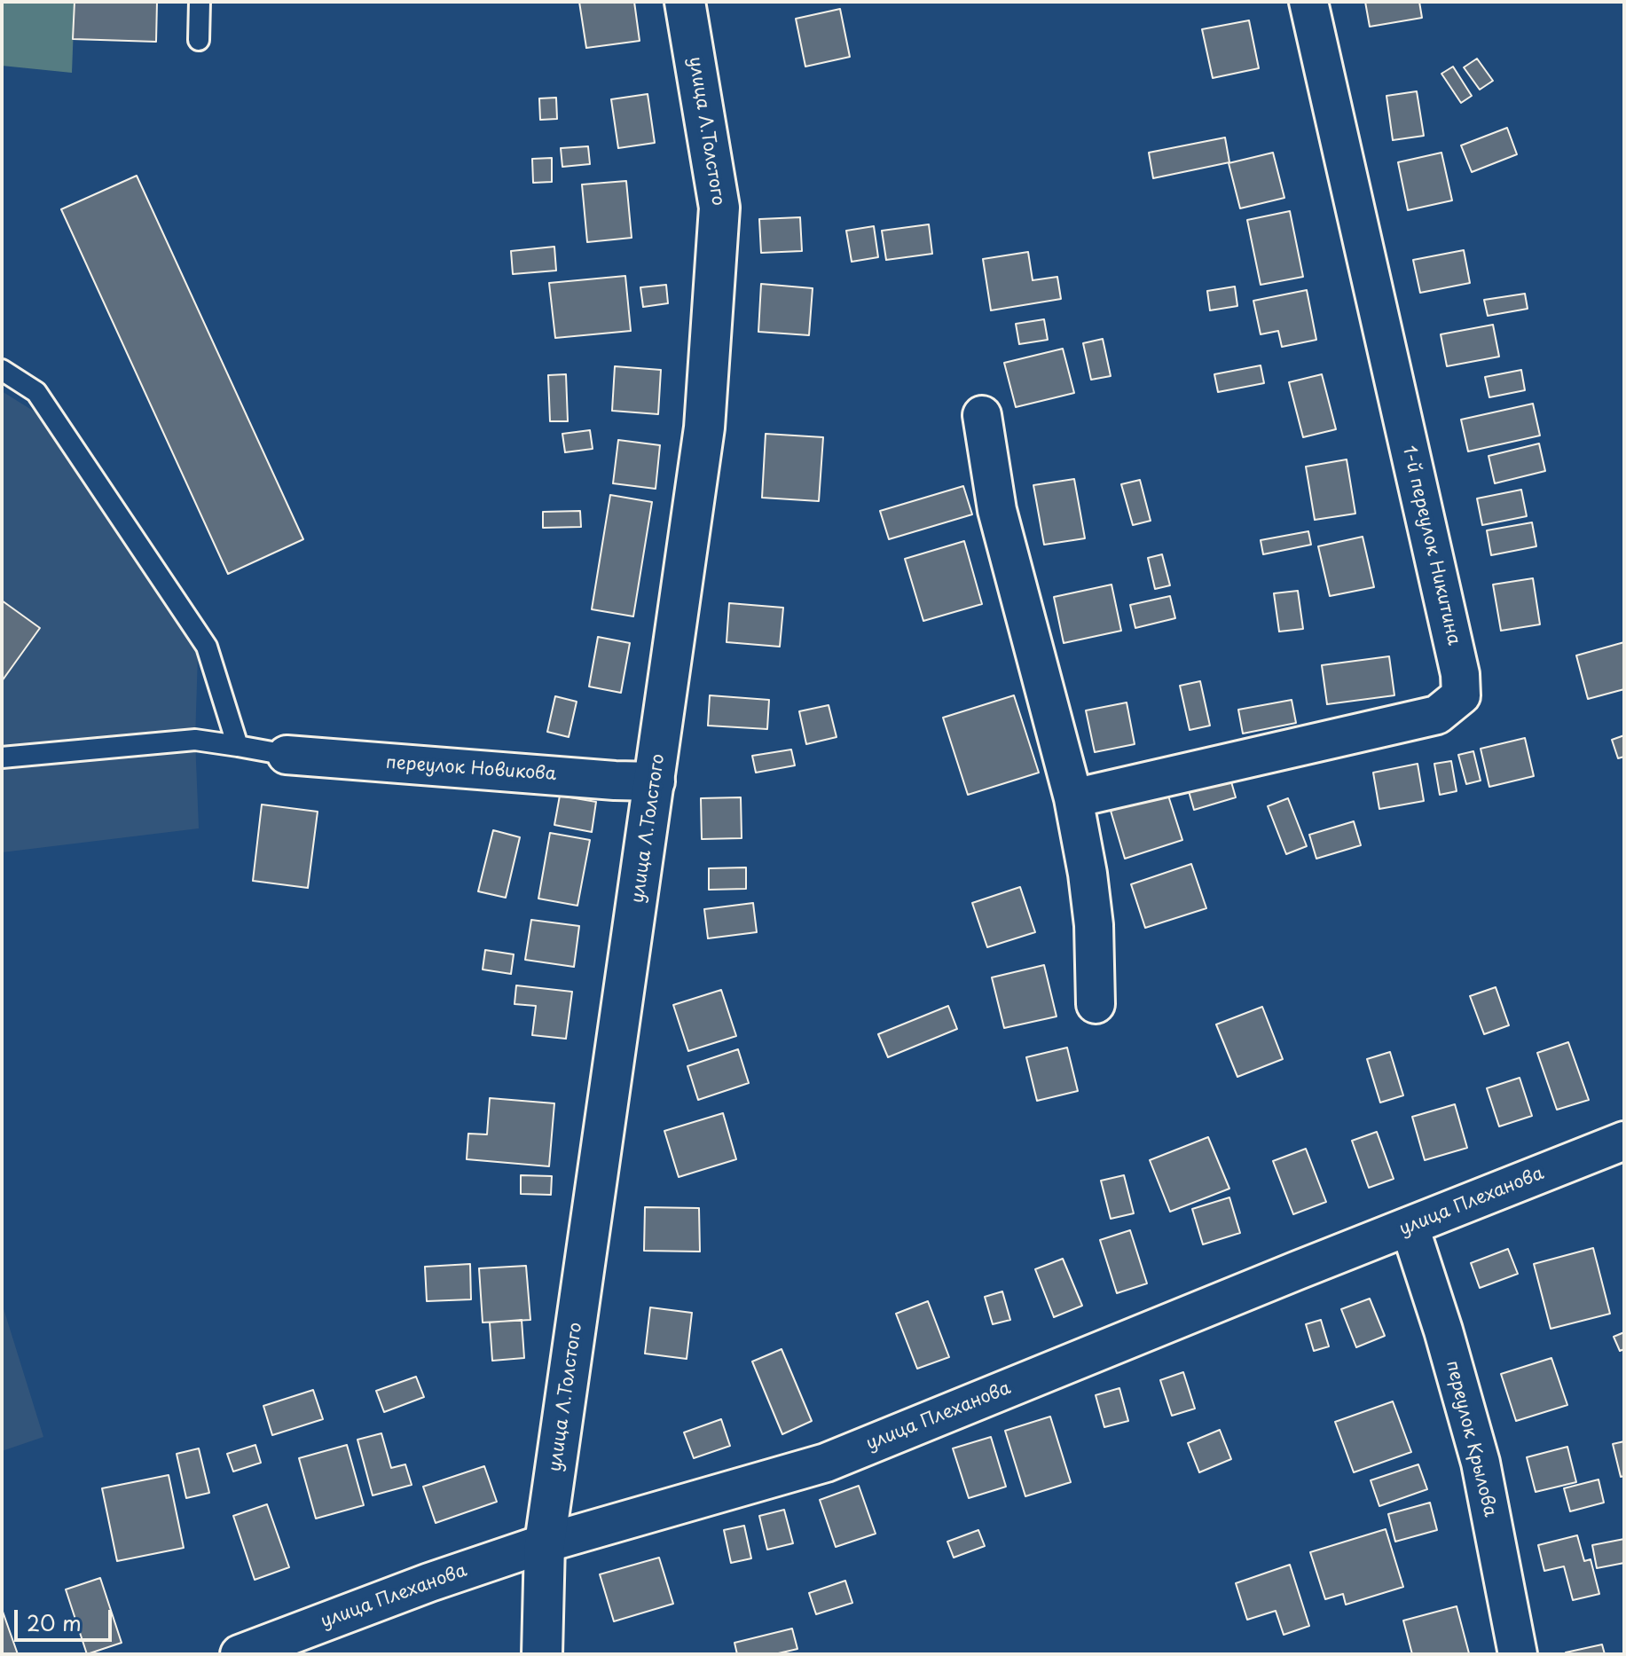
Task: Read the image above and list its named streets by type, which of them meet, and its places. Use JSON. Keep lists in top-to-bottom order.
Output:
{
  "streets": {
    "street": [
      "улица Л.Толстого",
      "1-й переулок Никитина",
      "переулок Новикова",
      "улица Плеханова",
      "переулок Крылова"
    ]
  },
  "crossings": [
    ["улица Л.Толстого", "переулок Новикова"],
    ["улица Л.Толстого", "улица Плеханова"],
    ["улица Плеханова", "переулок Крылова"]
  ],
  "scale_bar": "20 m"
}
